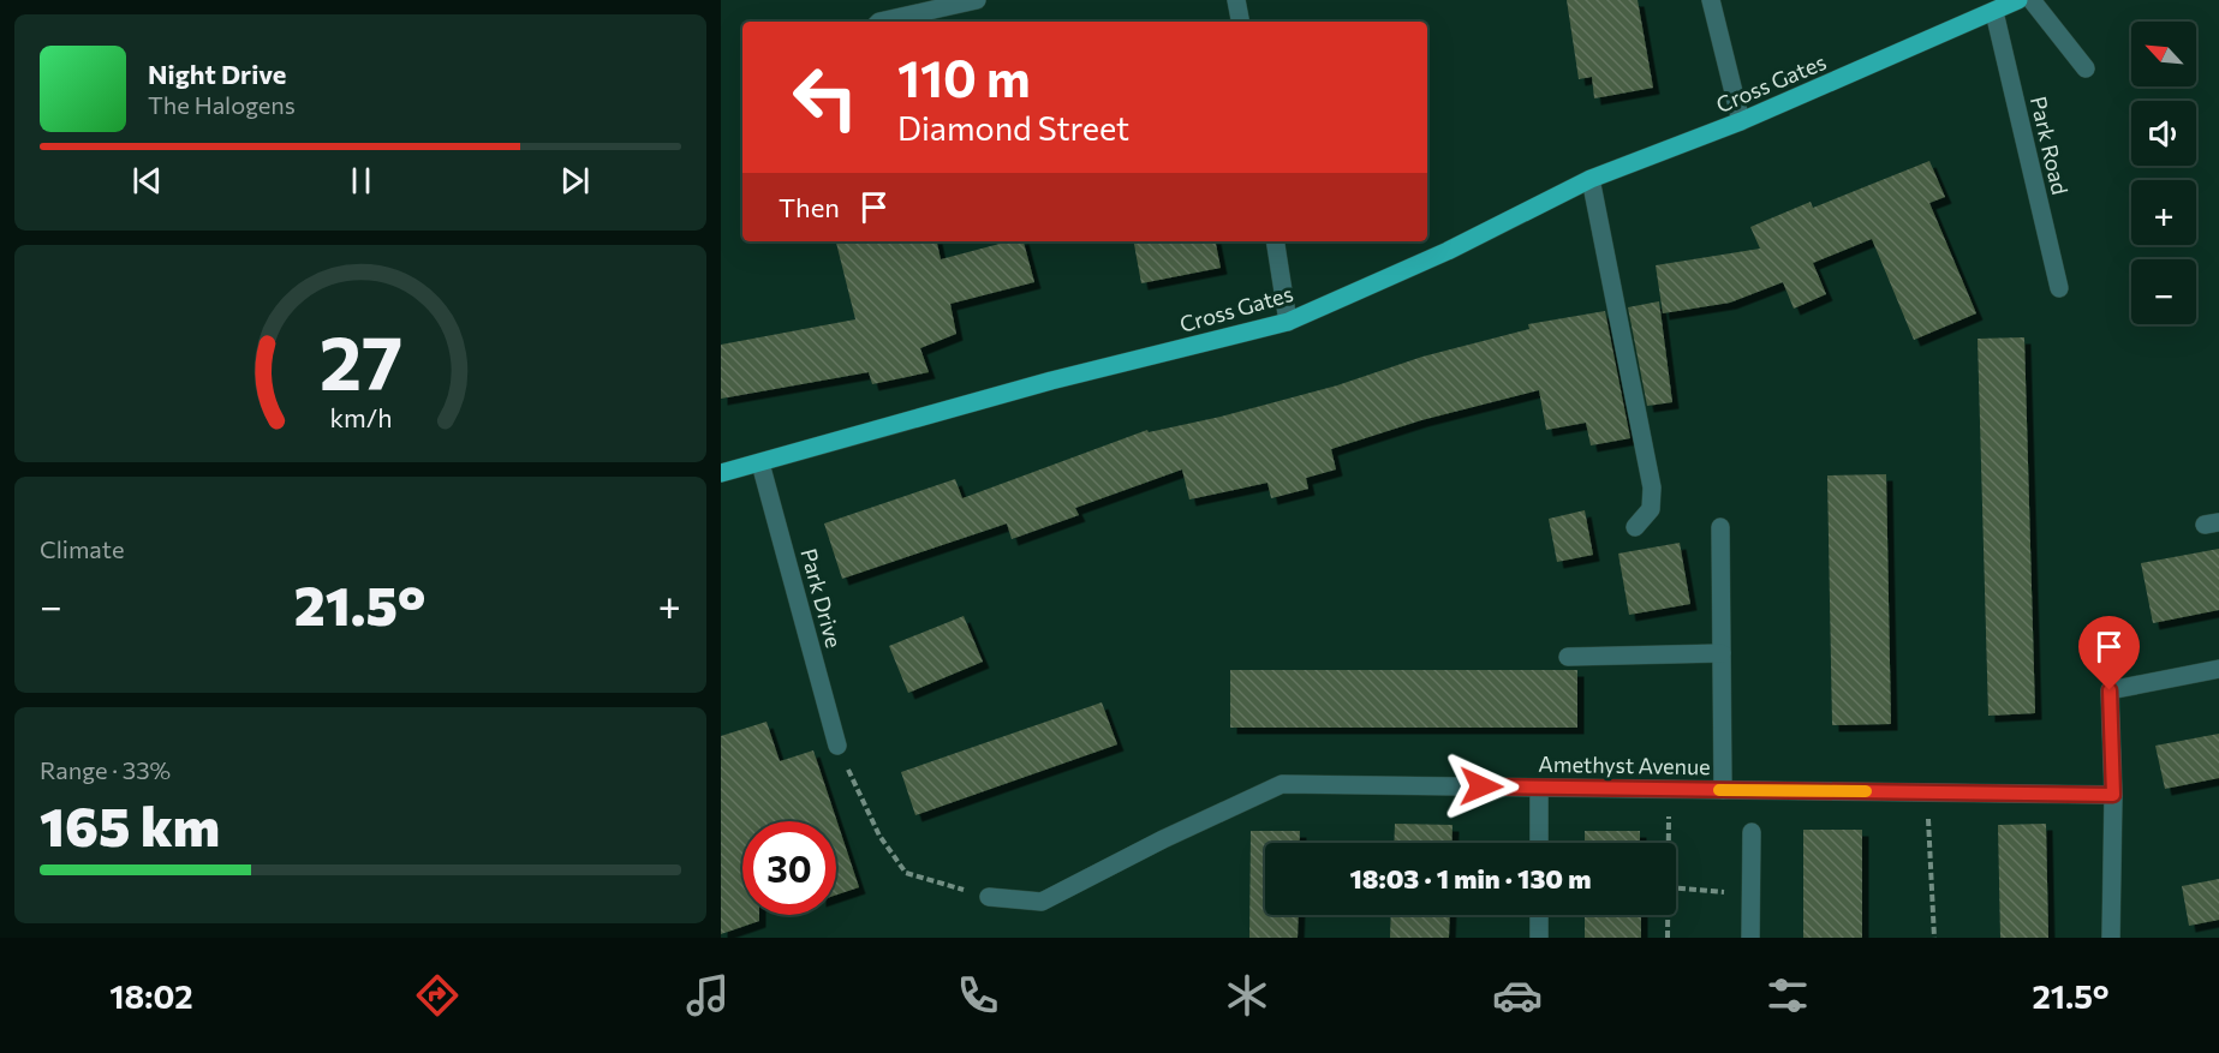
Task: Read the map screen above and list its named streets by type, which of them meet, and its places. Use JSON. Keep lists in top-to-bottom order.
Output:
{
  "streets": {
    "main road": ["Cross Gates"],
    "street": ["Park Road", "Park Drive", "Amethyst Avenue"]
  },
  "crossings": [
    ["Cross Gates", "Park Road"],
    ["Cross Gates", "Park Drive"]
  ],
  "north": "top left",
  "page": {
    "map_buttons": ["+", "−"],
    "turn": ["110 m", "Diamond Street"],
    "song": ["Night Drive", "The Halogens"],
    "then": "Then",
    "tile": [
      "Climate",
      ["Range · 33%", "165 km"]
    ],
    "heat": ["−", "21.5°", "+"],
    "limit": "30",
    "trip": "18:03 · 1 min · 130 m",
    "tabs": ["18:02", "21.5°"],
    "gauge": ["27", "km/h"]
  }
}
